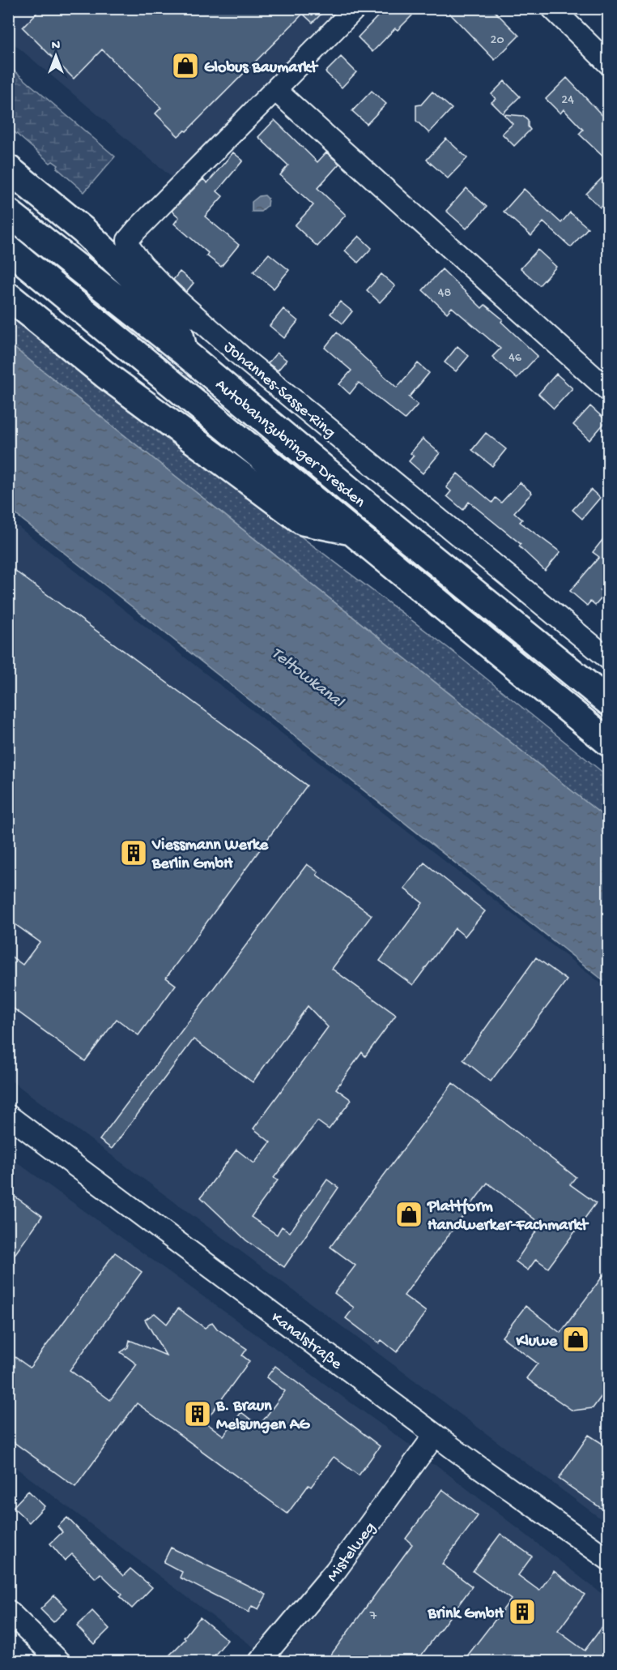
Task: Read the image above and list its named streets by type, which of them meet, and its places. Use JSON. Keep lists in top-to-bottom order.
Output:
{
  "streets": {
    "highway": ["Autobahnzubringer Dresden"],
    "street": ["Johannes-Sasse-Ring", "Kanalstraße", "Mistelweg"]
  },
  "crossings": [
    ["Kanalstraße", "Mistelweg"]
  ],
  "water": ["Teltowkanal"],
  "places": {
    "shop": ["Globus Baumarkt", "Plattform Handwerker-Fachmarkt", "Kluwe"],
    "building": ["Viessmann Werke Berlin GmbH", "B. Braun Melsungen AG", "Brink GmbH"]
  },
  "house_numbers": [
    "20",
    "24",
    "48",
    "46",
    "7"
  ],
  "north": "top"
}
